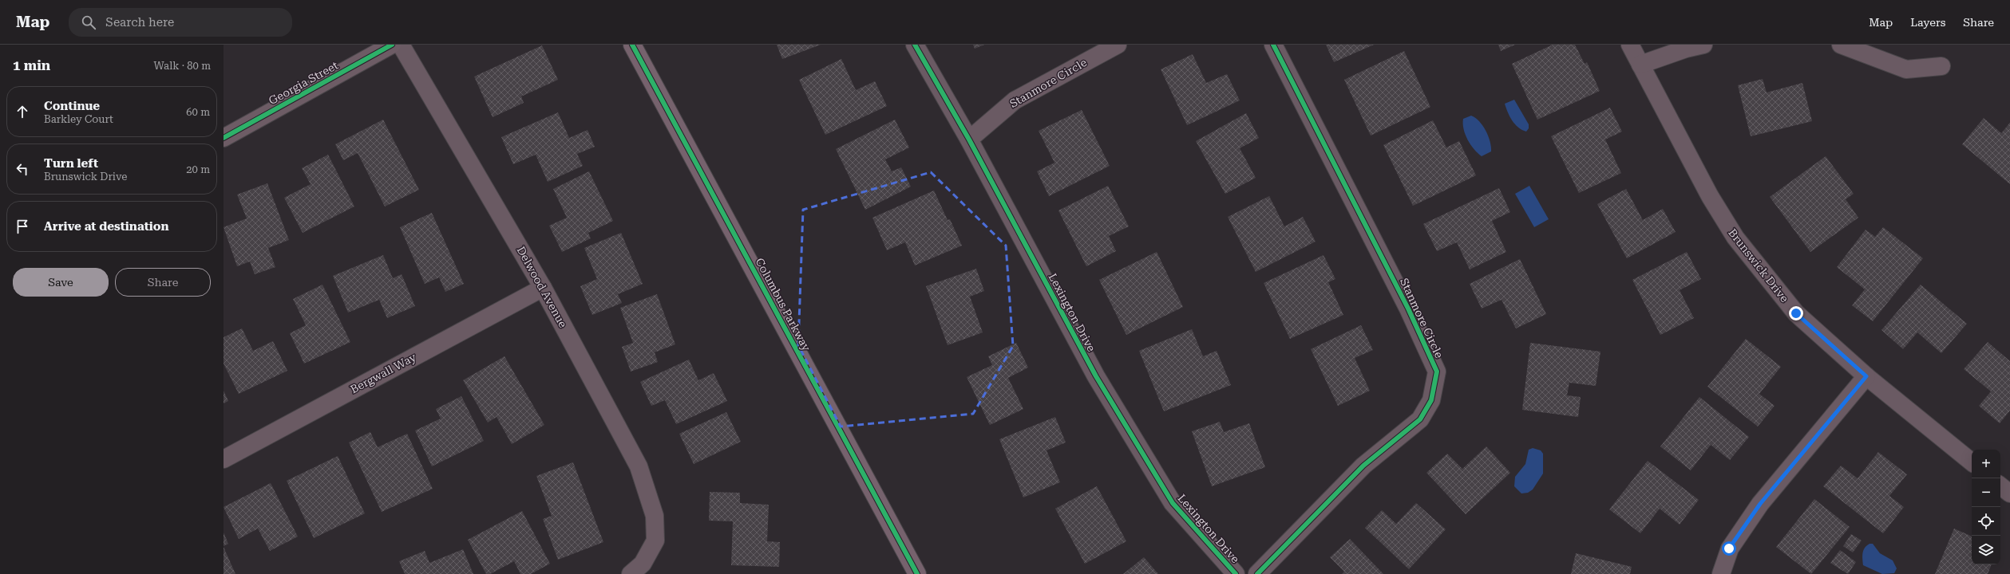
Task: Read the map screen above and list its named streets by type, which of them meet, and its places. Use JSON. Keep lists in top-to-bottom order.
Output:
{
  "streets": {
    "main road": ["Georgia Street", "Columbus Parkway"],
    "street": [
      "Stanmore Circle",
      "Brunswick Drive",
      "Delwood Avenue",
      "Lexington Drive",
      "Bergwall Way"
    ]
  },
  "crossings": [
    ["Stanmore Circle", "Lexington Drive"],
    ["Delwood Avenue", "Bergwall Way"]
  ],
  "page": {
    "header": "Map",
    "search": "Search here",
    "nav": ["Map", "Layers", "Share"],
    "heading": ["1 min", "Walk · 80 m"],
    "list": [
      ["Continue", "Barkley Court", "60 m"],
      ["Turn left", "Brunswick Drive", "20 m"],
      "Arrive at destination"
    ],
    "buttons": ["Save", "Share"],
    "map_buttons": ["+", "−"]
  }
}
